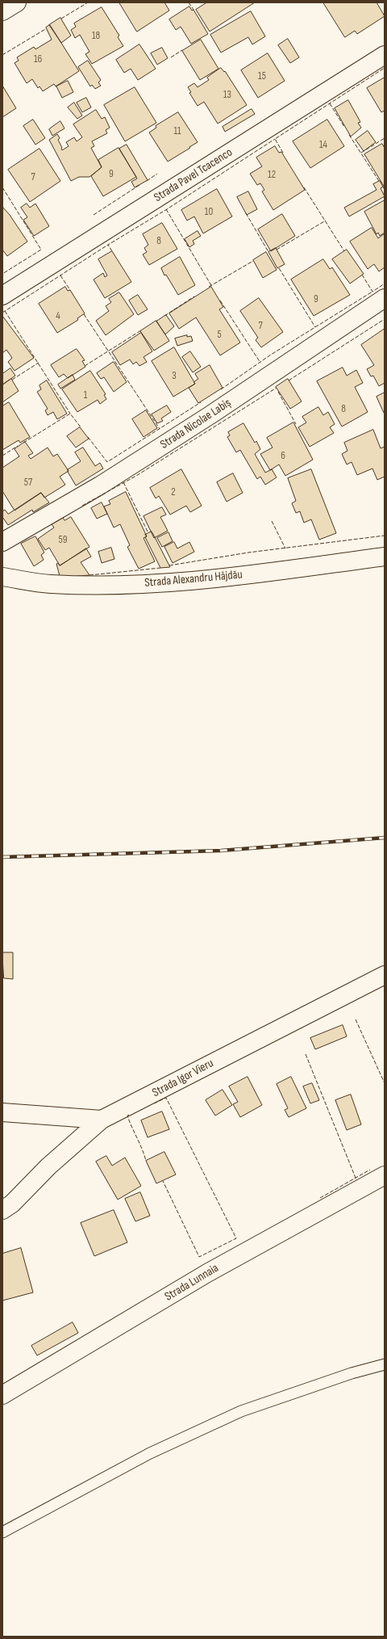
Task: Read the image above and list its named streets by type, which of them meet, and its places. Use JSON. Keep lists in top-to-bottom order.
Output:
{
  "streets": {
    "street": [
      "Strada Pavel Tcacenco",
      "Strada Nicolae Labiș",
      "Strada Alexandru Hâjdău",
      "Strada Igor Vieru",
      "Strada Lunnaia"
    ]
  },
  "house_numbers": [
    "18",
    "16",
    "15",
    "13",
    "11",
    "14",
    "9",
    "12",
    "7",
    "10",
    "8",
    "9",
    "4",
    "7",
    "5",
    "3",
    "1",
    "8",
    "6",
    "57",
    "2",
    "59"
  ]
}
